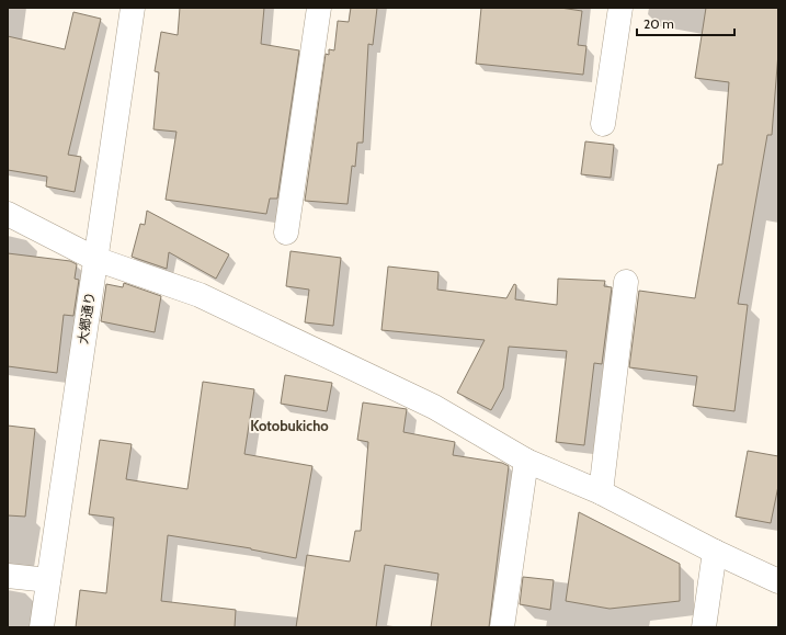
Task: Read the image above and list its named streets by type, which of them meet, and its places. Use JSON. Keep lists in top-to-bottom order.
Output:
{
  "streets": {
    "street": ["大郷通り"]
  },
  "districts": ["Kotobukicho"],
  "scale_bar": "20 m"
}
